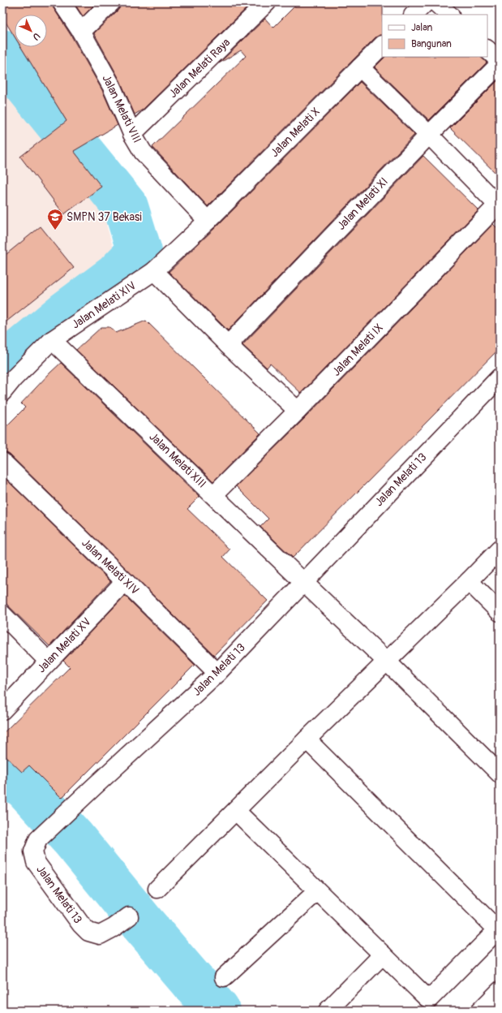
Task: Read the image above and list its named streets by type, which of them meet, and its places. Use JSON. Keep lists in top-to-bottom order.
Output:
{
  "streets": {
    "street": [
      "Jalan Melati Raya",
      "Jalan Melati VIII",
      "Jalan Melati X",
      "Jalan Melati XI",
      "Jalan Melati XIV",
      "Jalan Melati IX",
      "Jalan Melati XIII",
      "Jalan Melati 13",
      "Jalan Melati XV"
    ]
  },
  "crossings": [
    ["Jalan Melati Raya", "Jalan Melati VIII"],
    ["Jalan Melati VIII", "Jalan Melati X"],
    ["Jalan Melati VIII", "Jalan Melati XIV"],
    ["Jalan Melati X", "Jalan Melati XIV"],
    ["Jalan Melati XIV", "Jalan Melati XIII"],
    ["Jalan Melati XIV", "Jalan Melati 13"],
    ["Jalan Melati XIV", "Jalan Melati XV"],
    ["Jalan Melati IX", "Jalan Melati XIII"],
    ["Jalan Melati XIII", "Jalan Melati 13"]
  ],
  "places": {
    "school or university": ["SMPN 37 Bekasi"]
  },
  "legend": ["Jalan", "Bangunan"],
  "north": "bottom right"
}
